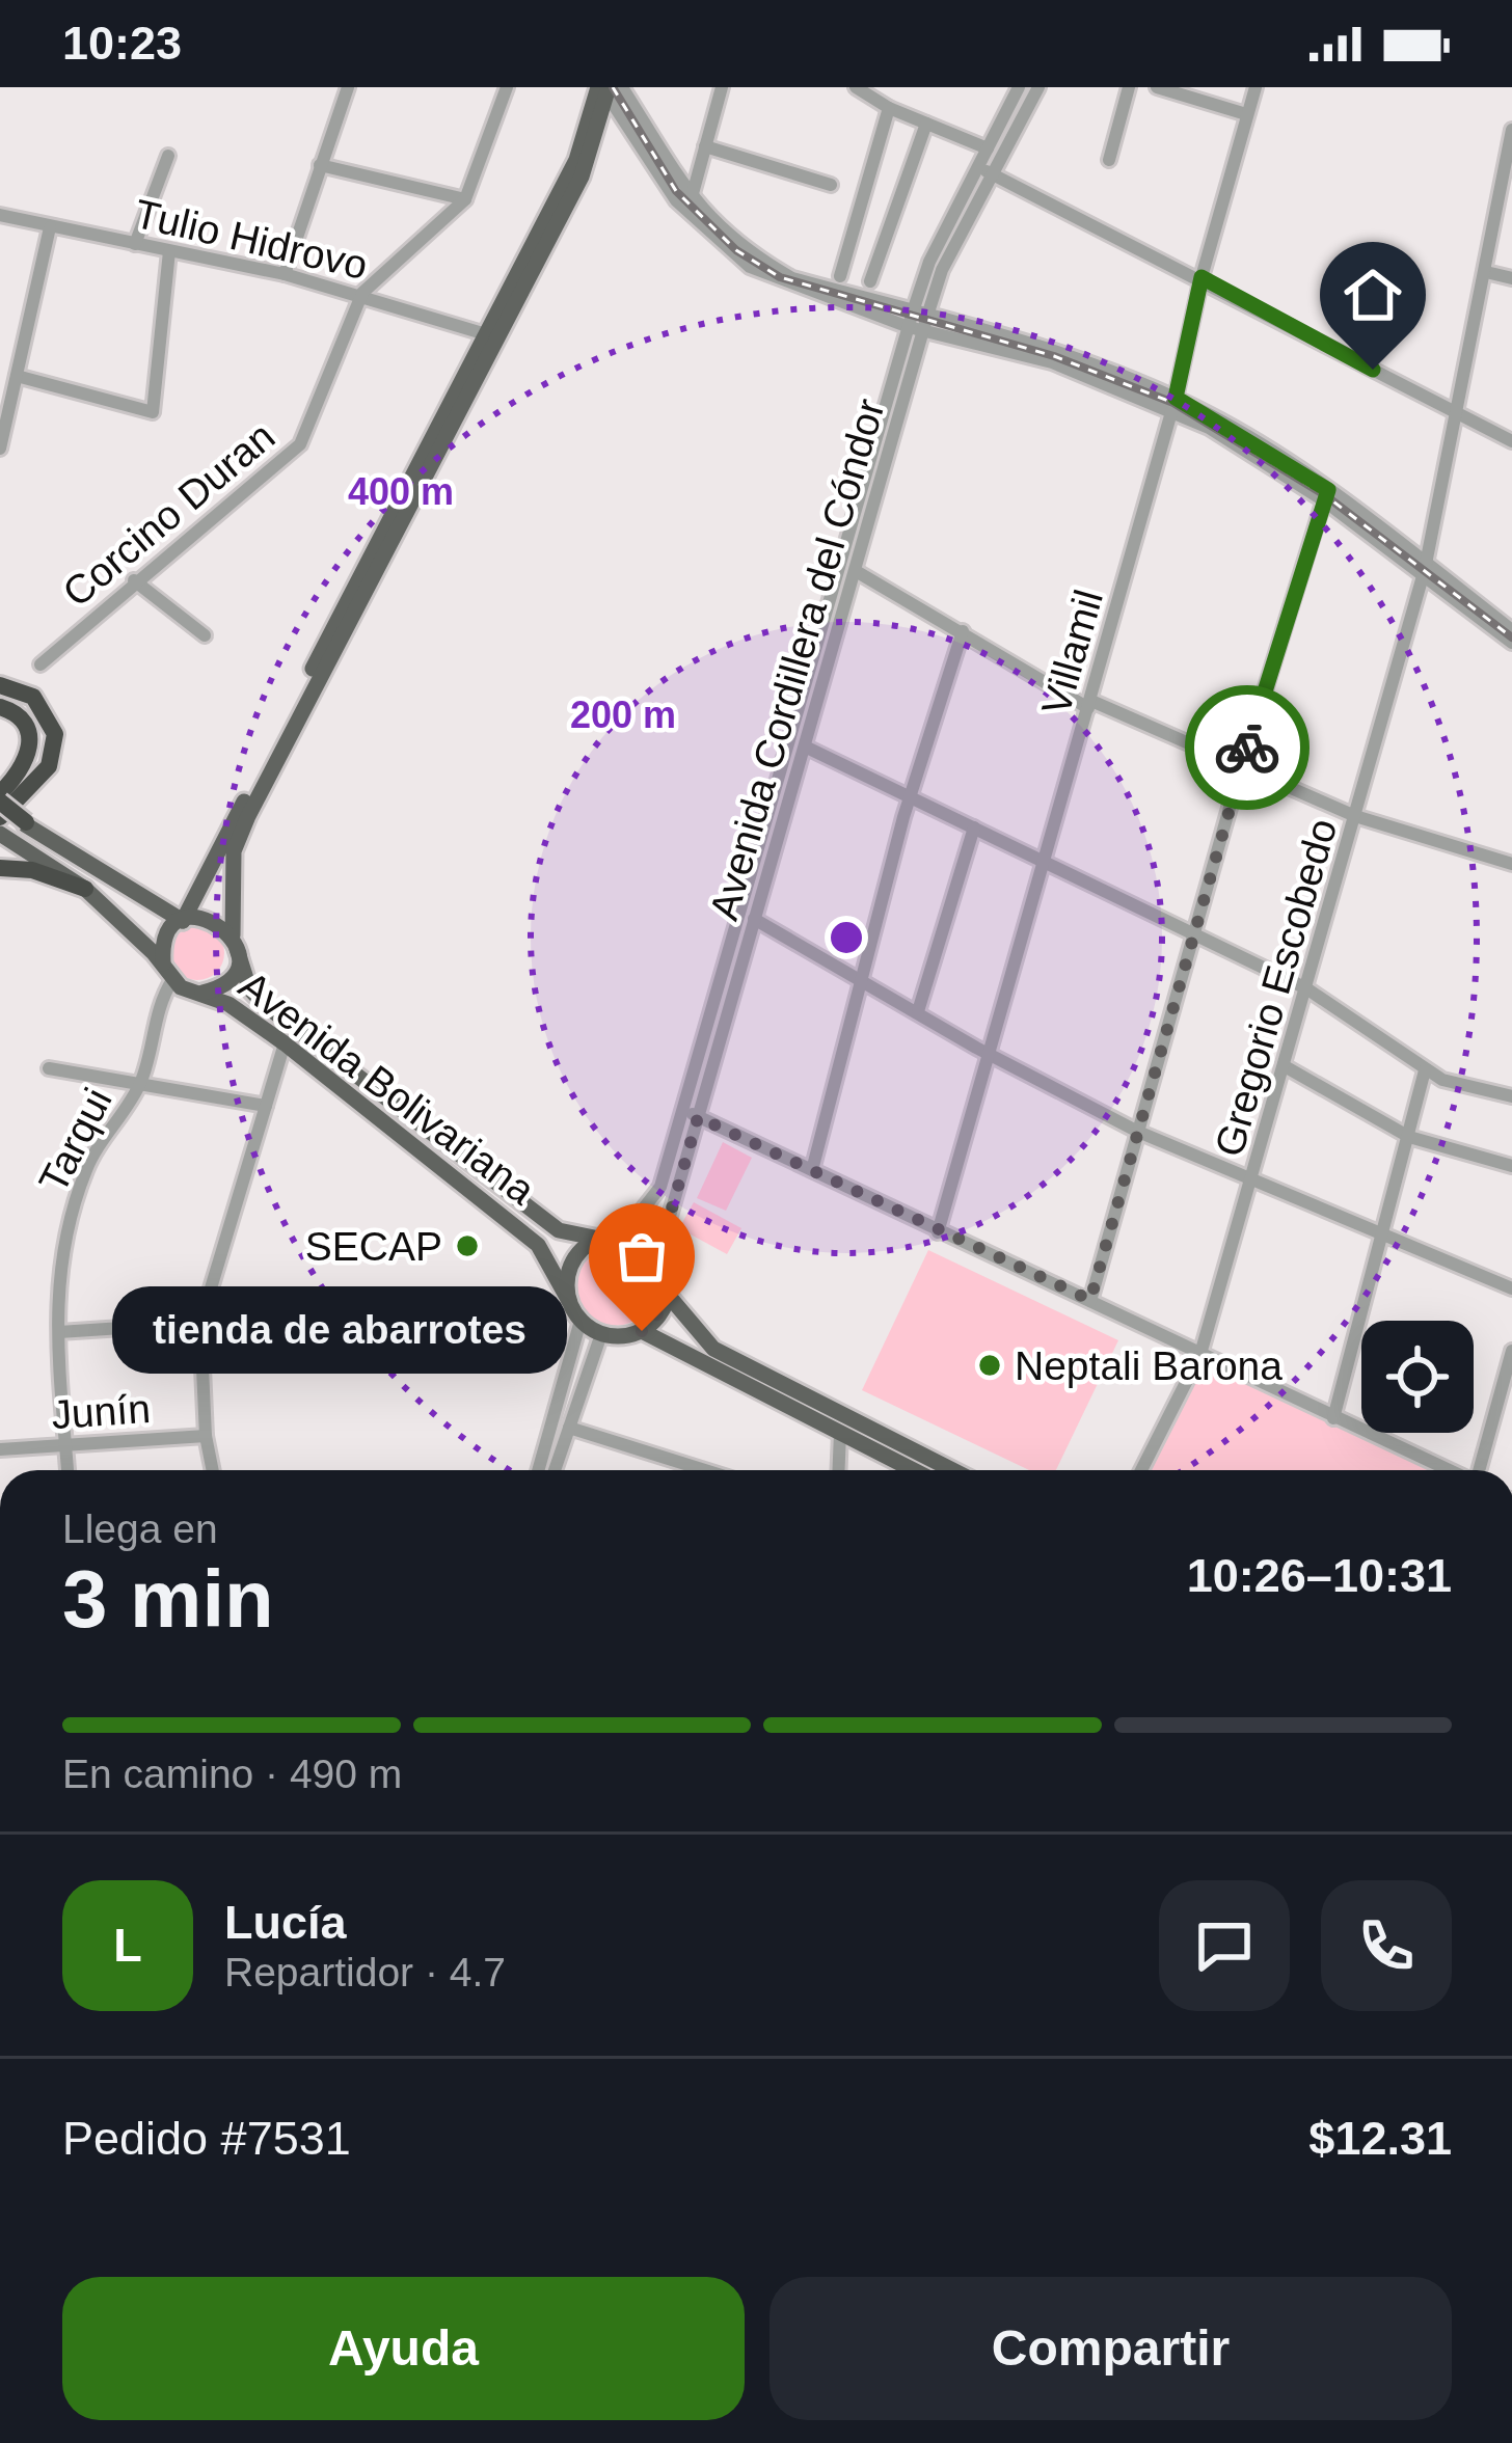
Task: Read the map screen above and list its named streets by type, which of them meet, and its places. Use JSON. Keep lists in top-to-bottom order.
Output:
{
  "streets": {
    "main road": ["Avenida Bolivariana"],
    "street": [
      "Tulio Hidrovo",
      "Corcino Duran",
      "Villamil",
      "Avenida Cordillera del Cóndor",
      "Gregorio Escobedo",
      "Tarqui",
      "Junín"
    ]
  },
  "crossings": [
    ["Tulio Hidrovo", "Corcino Duran"],
    ["Avenida Cordillera del Cóndor", "Avenida Bolivariana"],
    ["Avenida Bolivariana", "Tarqui"],
    ["Tarqui", "Junín"]
  ],
  "places": ["SECAP", "tienda de abarrotes", "Neptali Barona"],
  "page": {
    "status": "10:23",
    "bubble": "tienda de abarrotes",
    "heading": ["3 min", "Llega en", "10:26–10:31"],
    "panel": [
      "Lucía",
      "Repartidor · 4.7",
      "Pedido #7531",
      "$12.31"
    ],
    "bar": "En camino · 490 m",
    "round": "L",
    "buttons": ["Ayuda", "Compartir"]
  },
  "rings": ["400 m", "200 m"]
}
